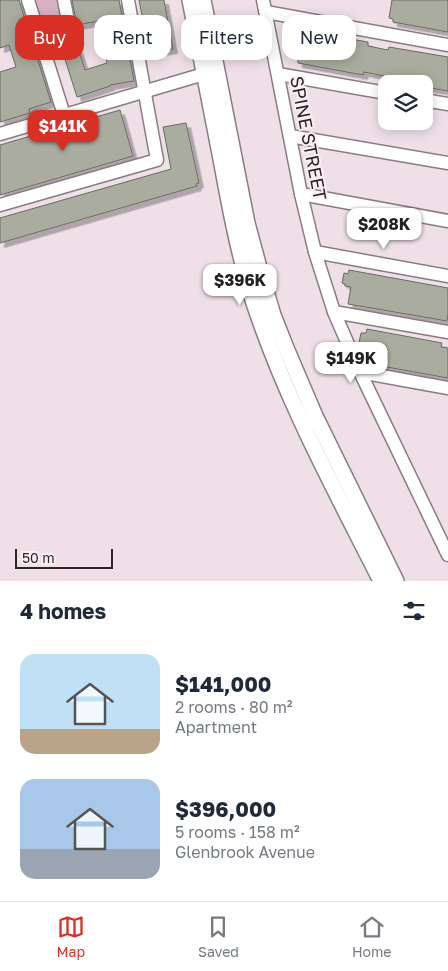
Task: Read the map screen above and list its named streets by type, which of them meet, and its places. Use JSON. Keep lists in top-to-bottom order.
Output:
{
  "streets": {
    "street": ["SPINE STREET"]
  },
  "scale_bar": "50 m",
  "page": {
    "chip": [
      "Buy",
      "Rent",
      "Filters",
      "New"
    ],
    "price": [
      "$141K",
      "$208K",
      "$396K",
      "$149K"
    ],
    "scale": "50 m",
    "heading": "4 homes",
    "list": [
      {
        "name": "$141,000",
        "note": "2 rooms · 80 m² · Apartment"
      },
      {
        "name": "$396,000",
        "note": "5 rooms · 158 m² · Glenbrook Avenue"
      }
    ],
    "tabs": ["Map", "Saved", "Home"]
  }
}
